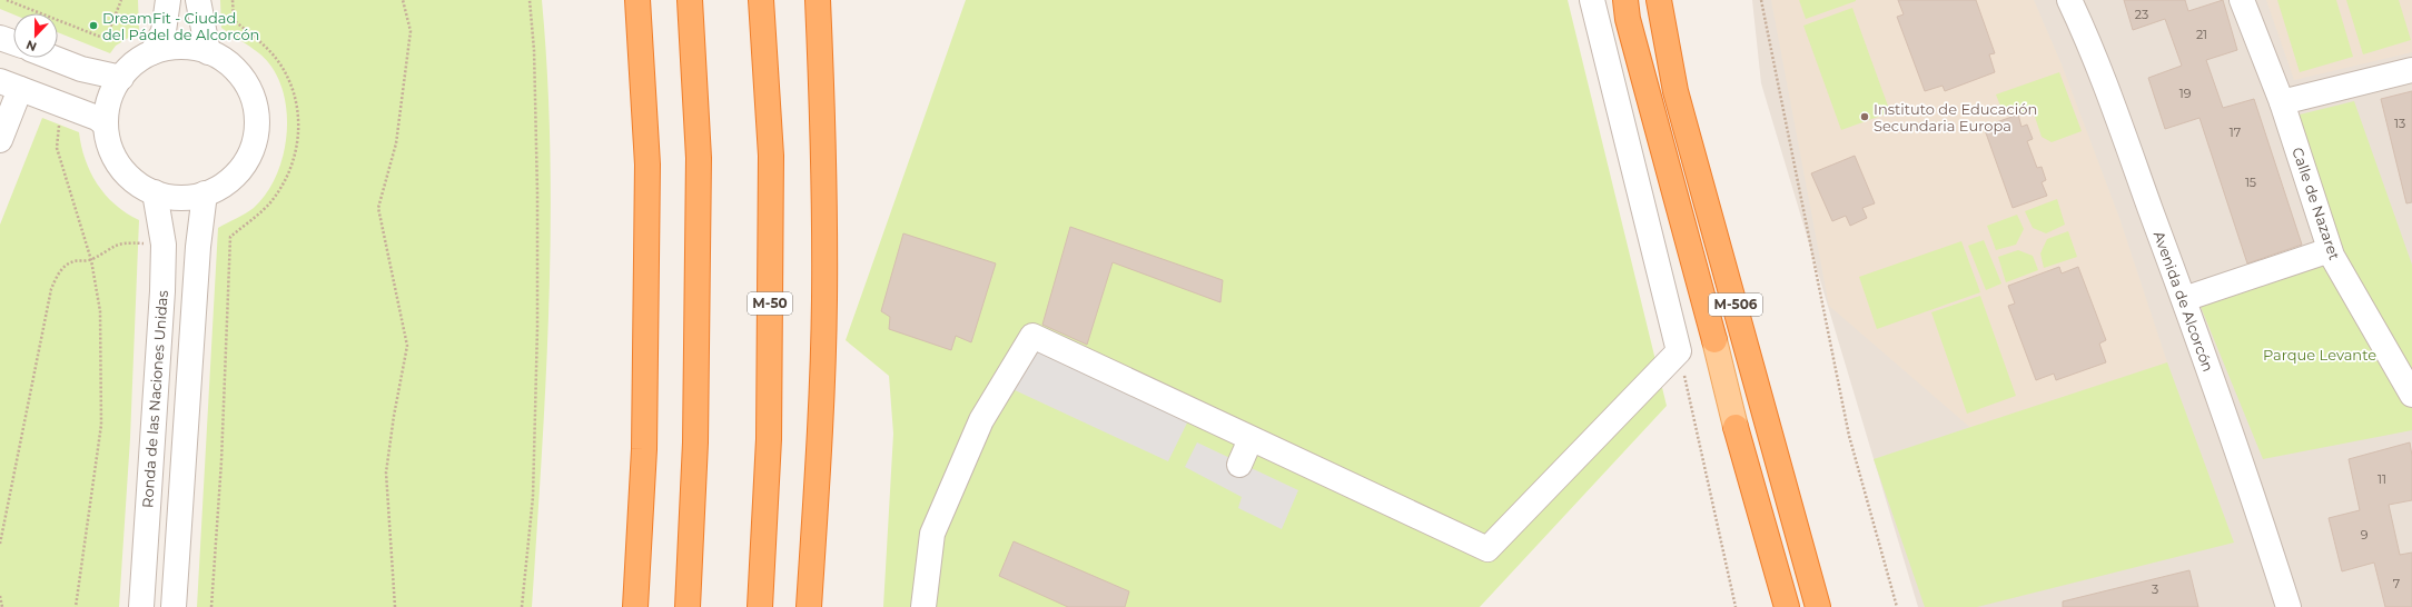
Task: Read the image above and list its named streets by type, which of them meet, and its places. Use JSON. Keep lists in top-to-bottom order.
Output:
{
  "streets": {
    "highway": ["M-50", "M-506"],
    "street": ["Calle de Nazaret", "Avenida de Alcorcón", "Ronda de las Naciones Unidas"]
  },
  "parks": ["Parque Levante"],
  "places": ["DreamFit - Ciudad del Pádel de Alcorcón", "Instituto de Educación Secundaria Europa"],
  "house_numbers": [
    "23",
    "21",
    "19",
    "13",
    "17",
    "15",
    "11",
    "9",
    "7",
    "3"
  ],
  "north": "bottom"
}
